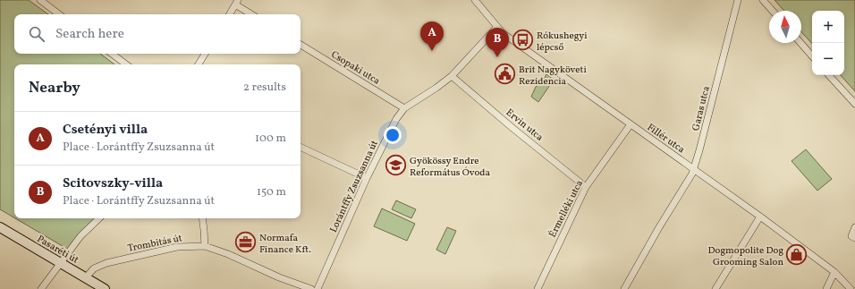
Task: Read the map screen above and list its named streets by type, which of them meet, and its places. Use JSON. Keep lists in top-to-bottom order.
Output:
{
  "streets": {
    "street": [
      "Csopaki utca",
      "Garas utca",
      "Ervin utca",
      "Fillér utca",
      "Lorántffy Zsuzsanna út",
      "Érmelléki utca",
      "Trombitás út",
      "Pasaréti út"
    ]
  },
  "crossings": [
    ["Csopaki utca", "Lorántffy Zsuzsanna út"],
    ["Garas utca", "Fillér utca"],
    ["Ervin utca", "Lorántffy Zsuzsanna út"],
    ["Ervin utca", "Érmelléki utca"],
    ["Fillér utca", "Lorántffy Zsuzsanna út"],
    ["Fillér utca", "Érmelléki utca"],
    ["Trombitás út", "Pasaréti út"]
  ],
  "places": {
    "bus stop": ["Rókushegyi lépcső"],
    "public building": ["Brit Nagyköveti Rezidencia"],
    "school or university": ["Gyökössy Endre Református Óvoda"],
    "office": ["Normafa Finance Kft."],
    "shop": ["Dogmopolite Dog Grooming Salon"]
  },
  "north": "top",
  "page": {
    "map_buttons": ["+", "−"],
    "search": "Search here",
    "pins": ["A", "B"],
    "heading": ["Nearby", "2 results"],
    "list": [
      {
        "mark": "A",
        "name": "Csetényi villa",
        "note": "Place · Lorántffy Zsuzsanna út",
        "value": "100 m"
      },
      {
        "mark": "B",
        "name": "Scitovszky-villa",
        "note": "Place · Lorántffy Zsuzsanna út",
        "value": "150 m"
      }
    ]
  }
}
